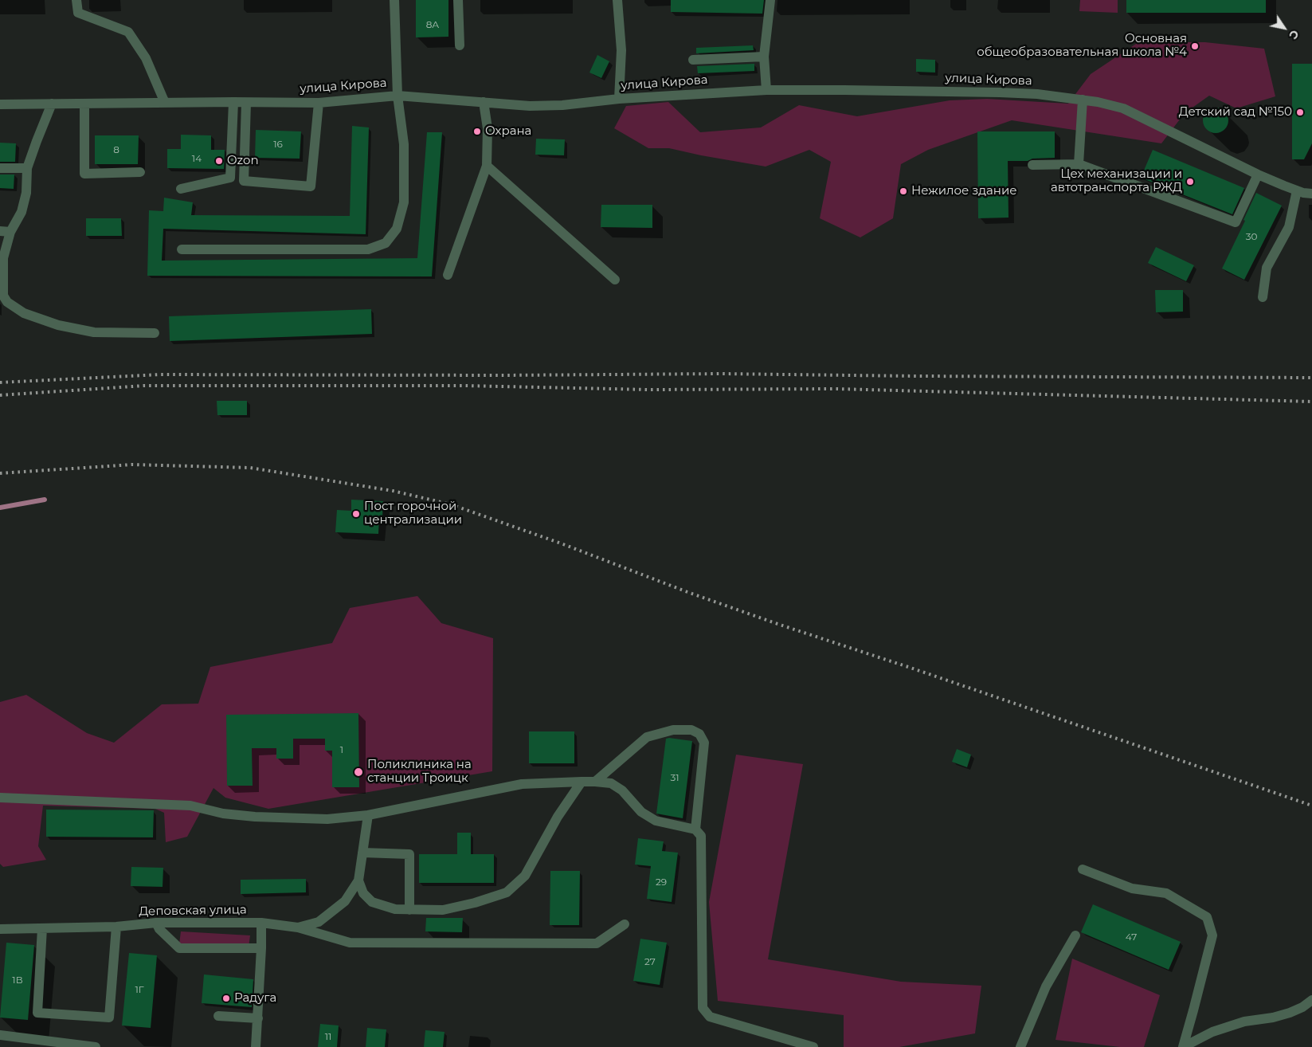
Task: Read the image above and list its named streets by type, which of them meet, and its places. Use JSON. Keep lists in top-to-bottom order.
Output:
{
  "streets": {
    "street": ["улица Кирова", "Деповская улица"]
  },
  "places": [
    "Основная общеобразовательная школа №4",
    "Детский сад №150",
    "Охрана",
    "Ozon",
    "Цех механизации и автотранспорта РЖД",
    "Нежилое здание",
    "Пост горочной централизации",
    "Поликлиника на станции Троицк",
    "Радуга"
  ],
  "house_numbers": [
    "8А",
    "16",
    "8",
    "14",
    "30",
    "1",
    "31",
    "29",
    "47",
    "27",
    "1В",
    "1Г",
    "11"
  ],
  "north": "bottom right"
}
